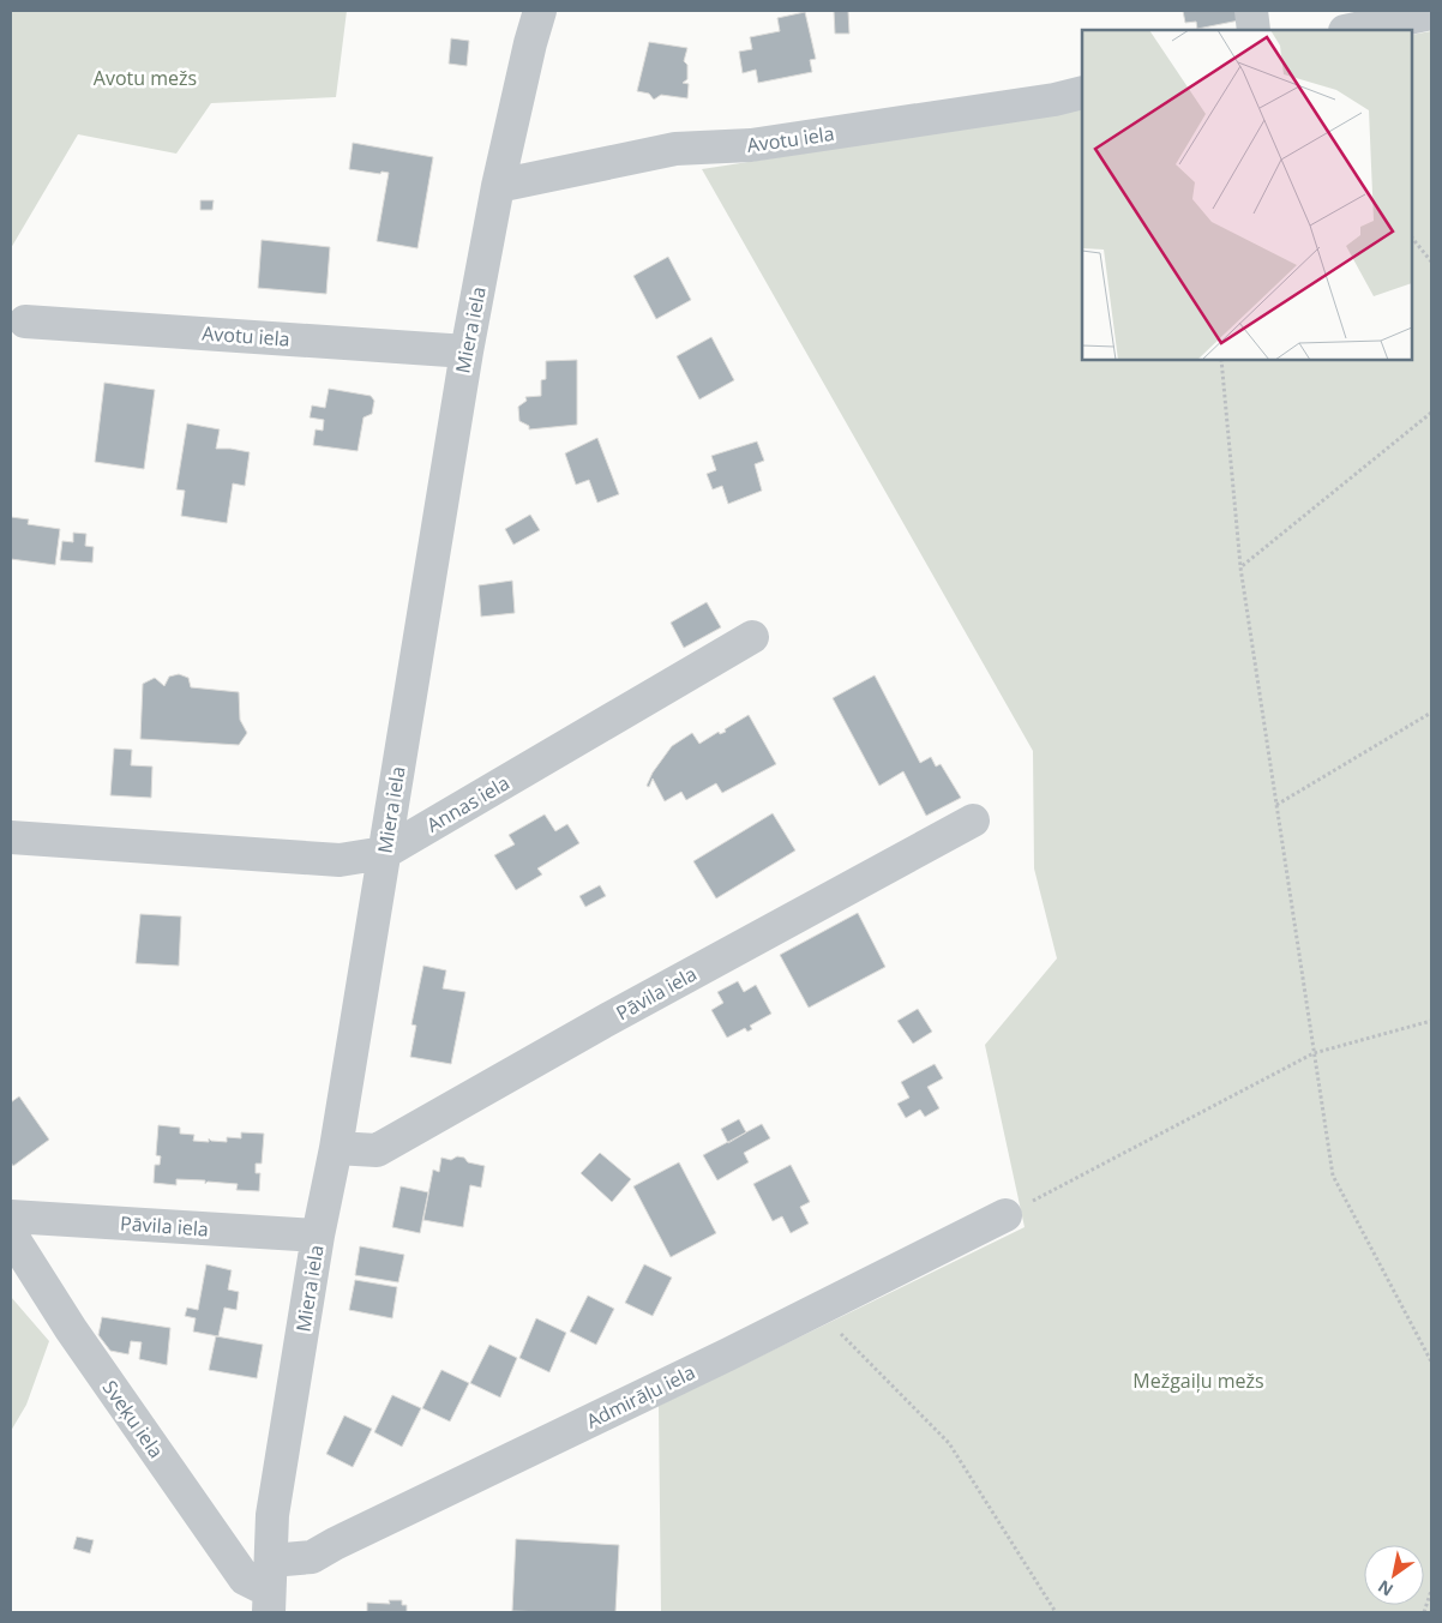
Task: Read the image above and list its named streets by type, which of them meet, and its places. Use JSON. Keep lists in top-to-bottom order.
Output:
{
  "streets": {
    "street": [
      "Avotu iela",
      "Miera iela",
      "Annas iela",
      "Pāvila iela",
      "Admirāļu iela",
      "Sveķu iela"
    ]
  },
  "crossings": [
    ["Avotu iela", "Miera iela"],
    ["Miera iela", "Annas iela"],
    ["Miera iela", "Pāvila iela"],
    ["Miera iela", "Admirāļu iela"],
    ["Miera iela", "Sveķu iela"],
    ["Admirāļu iela", "Sveķu iela"]
  ],
  "parks": ["Avotu mežs", "Mežgaiļu mežs"],
  "north": "bottom left"
}
